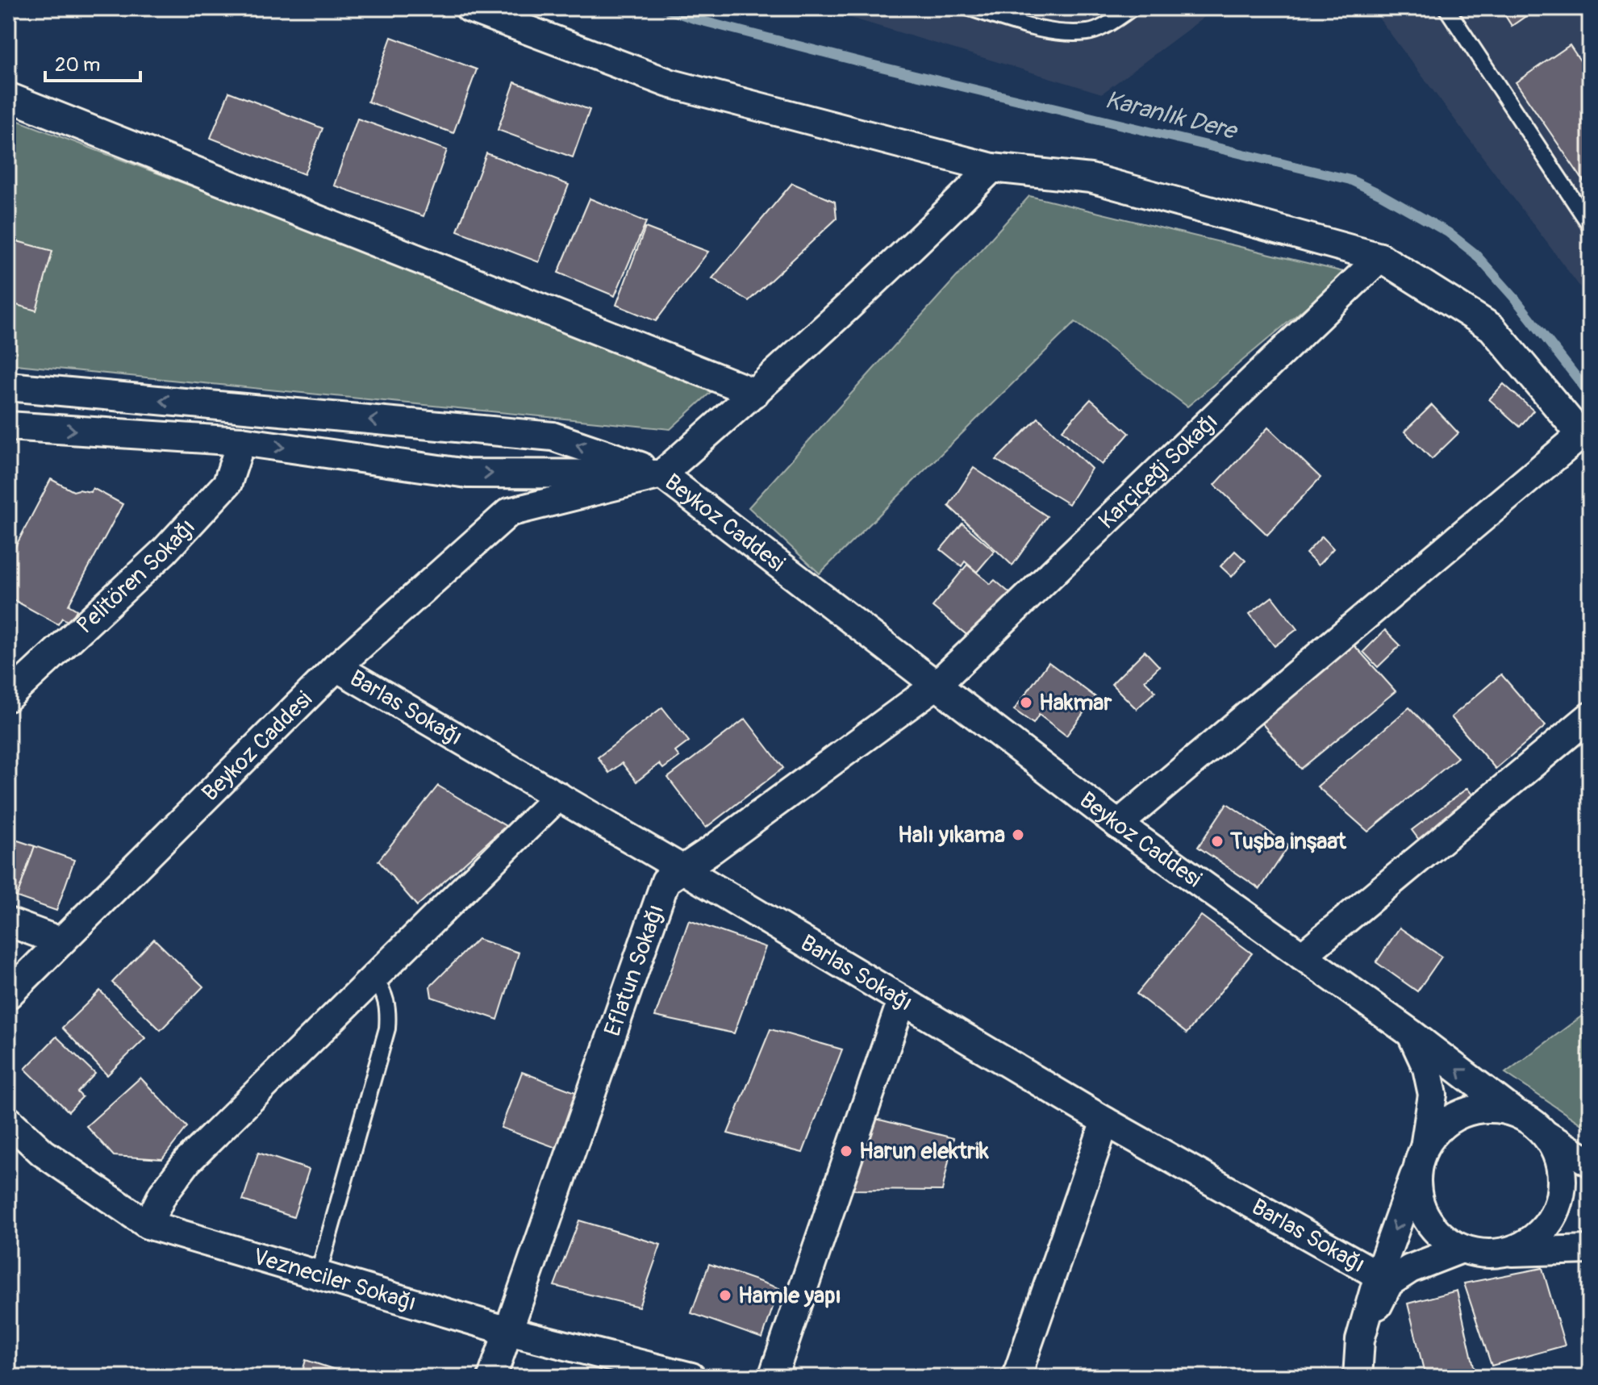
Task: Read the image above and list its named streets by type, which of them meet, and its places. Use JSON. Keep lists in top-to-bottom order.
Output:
{
  "streets": {
    "street": [
      "Karçiçeği Sokağı",
      "Beykoz Caddesi",
      "Pelitören Sokağı",
      "Barlas Sokağı",
      "Eflatun Sokağı",
      "Vezneciler Sokağı"
    ]
  },
  "crossings": [
    ["Karçiçeği Sokağı", "Beykoz Caddesi"],
    ["Karçiçeği Sokağı", "Eflatun Sokağı"],
    ["Beykoz Caddesi", "Barlas Sokağı"],
    ["Beykoz Caddesi", "Eflatun Sokağı"],
    ["Barlas Sokağı", "Eflatun Sokağı"],
    ["Eflatun Sokağı", "Vezneciler Sokağı"]
  ],
  "water": ["Karanlık Dere"],
  "places": [
    "Hakmar",
    "Halı yıkama",
    "Tuşba inşaat",
    "Harun elektrik",
    "Hamle yapı"
  ],
  "scale_bar": "20 m"
}
